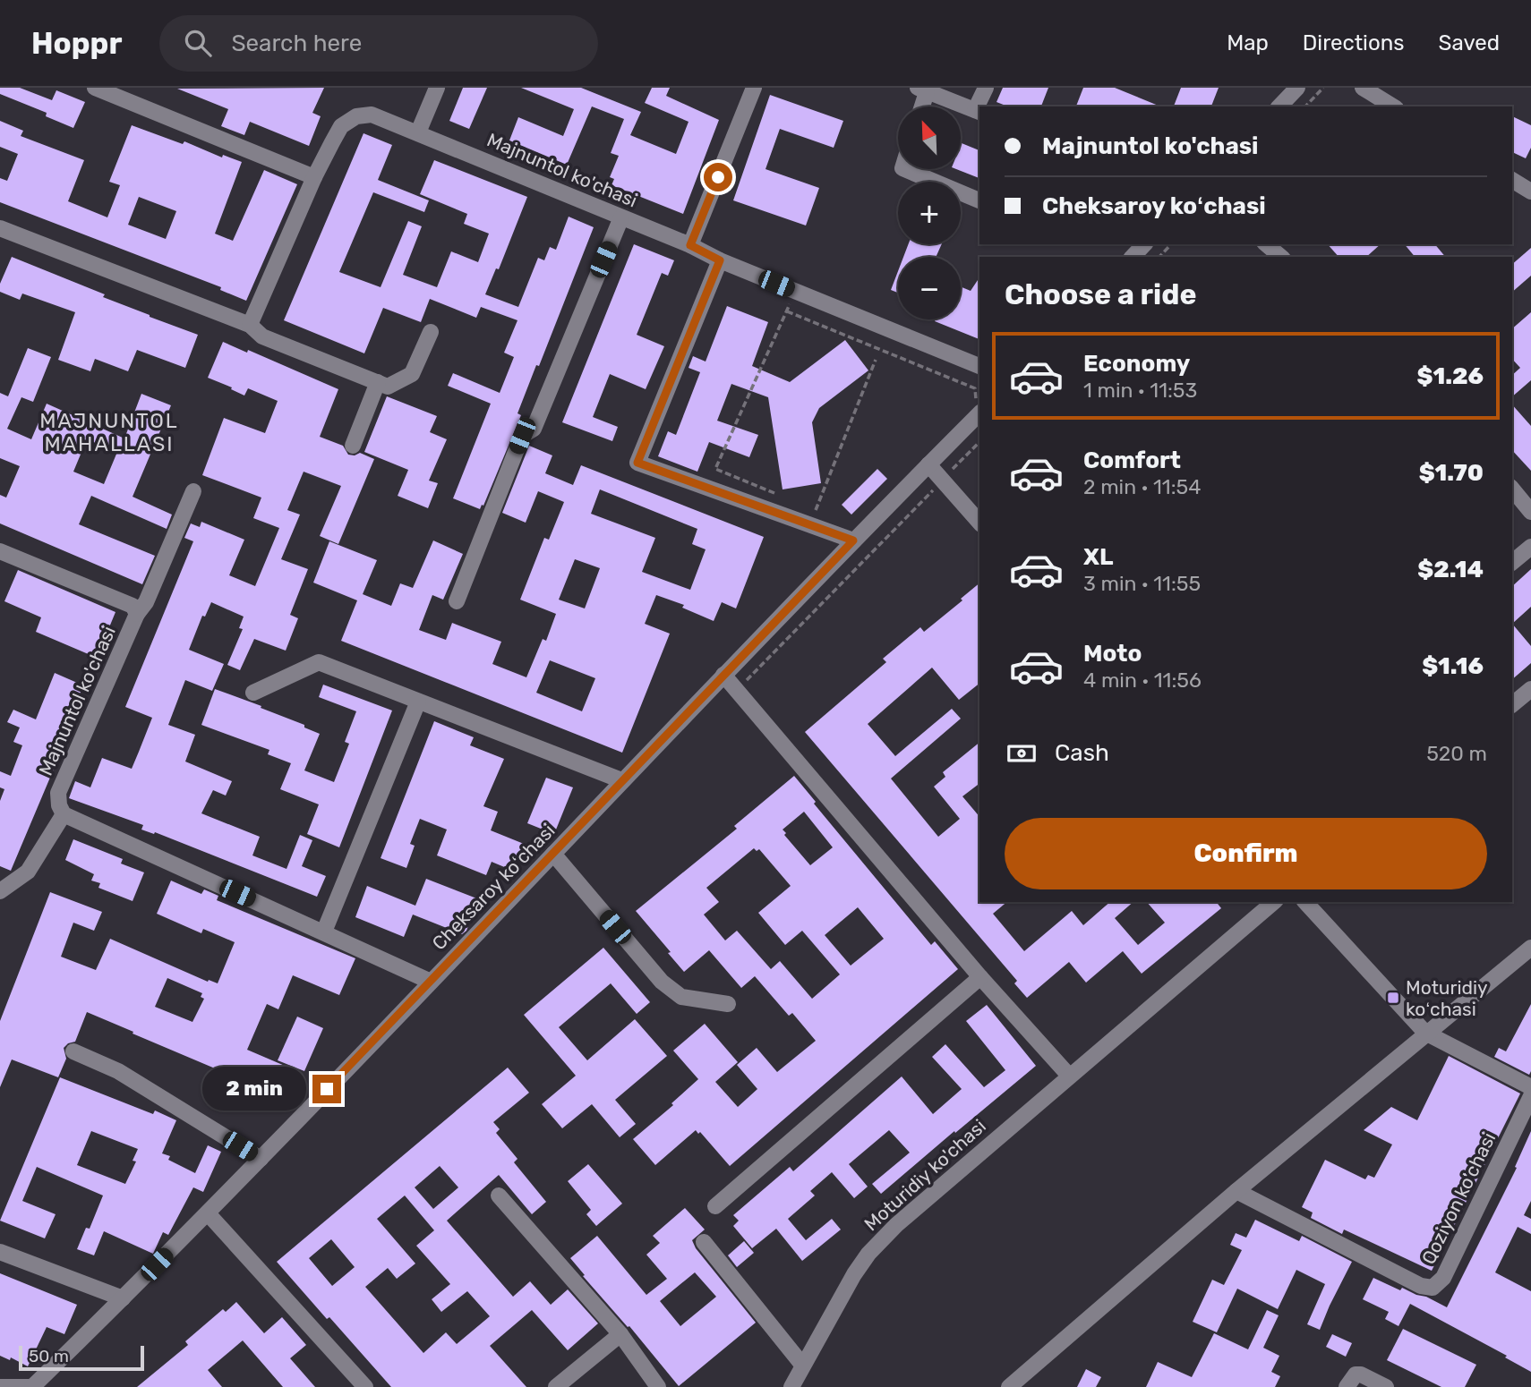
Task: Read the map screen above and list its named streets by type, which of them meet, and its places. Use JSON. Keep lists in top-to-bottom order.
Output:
{
  "streets": {
    "street": [
      "Majnuntol ko'chasi",
      "Cheksaroy koʻchasi",
      "Moturidiy ko'chasi",
      "Qoziyon ko'chasi"
    ]
  },
  "districts": ["MAJNUNTOL MAHALLASI"],
  "places": {
    "transit": ["Moturidiy koʻchasi"]
  },
  "scale_bar": "50 m",
  "north": "top left",
  "page": {
    "header": "Hoppr",
    "search": "Search here",
    "nav": ["Map", "Directions", "Saved"],
    "map_buttons": ["+", "−"],
    "banner": ["Majnuntol ko'chasi", "Cheksaroy koʻchasi"],
    "heading": "Choose a ride",
    "list": [
      {
        "name": "Economy",
        "note": "1 min · 11:53",
        "value": "$1.26"
      },
      {
        "name": "Comfort",
        "note": "2 min · 11:54",
        "value": "$1.70"
      },
      {
        "name": "XL",
        "note": "3 min · 11:55",
        "value": "$2.14"
      },
      {
        "name": "Moto",
        "note": "4 min · 11:56",
        "value": "$1.16"
      }
    ],
    "pay": ["Cash", "520 m"],
    "buttons": "Confirm",
    "bubble": "2 min",
    "scale": "50 m"
  }
}
